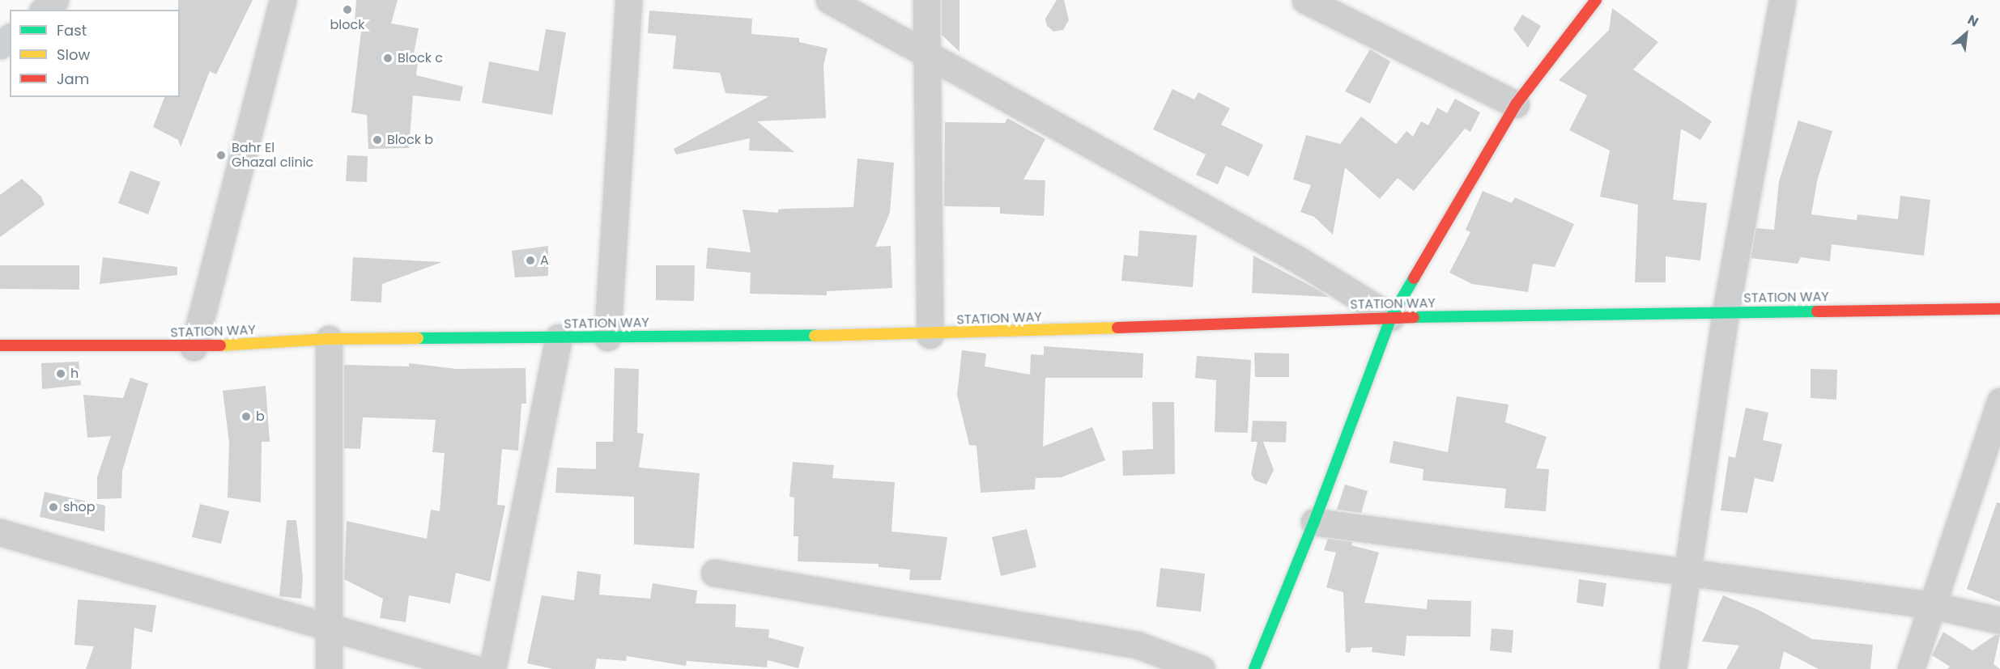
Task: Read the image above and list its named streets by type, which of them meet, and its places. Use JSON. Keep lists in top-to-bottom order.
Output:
{
  "streets": {
    "main road": ["STATION WAY"]
  },
  "places": [
    "block",
    "Block c",
    "Block b",
    "Bahr El Ghazal clinic",
    "A",
    "h",
    "b",
    "shop"
  ],
  "legend": ["Fast", "Slow", "Jam"],
  "north": "top right"
}
